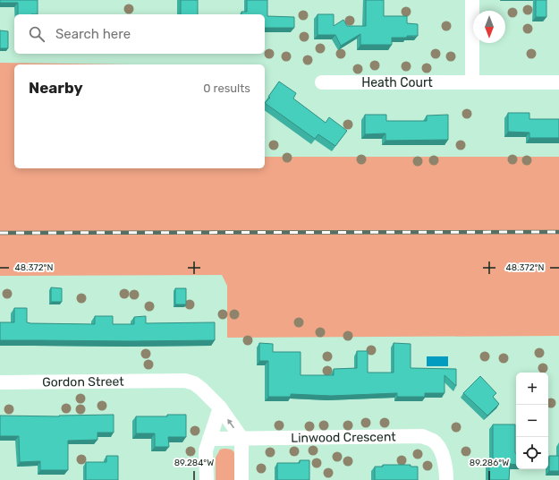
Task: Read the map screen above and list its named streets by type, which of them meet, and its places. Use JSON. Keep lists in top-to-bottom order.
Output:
{
  "streets": {
    "street": ["Heath Court", "Gordon Street", "Linwood Crescent"]
  },
  "crossings": [
    ["Gordon Street", "Linwood Crescent"]
  ],
  "north": "bottom",
  "page": {
    "search": "Search here",
    "heading": ["Nearby", "0 results"],
    "map_buttons": ["+", "−"]
  },
  "coordinates": ["48.372°N", "89.284°W", "89.286°W"]
}
